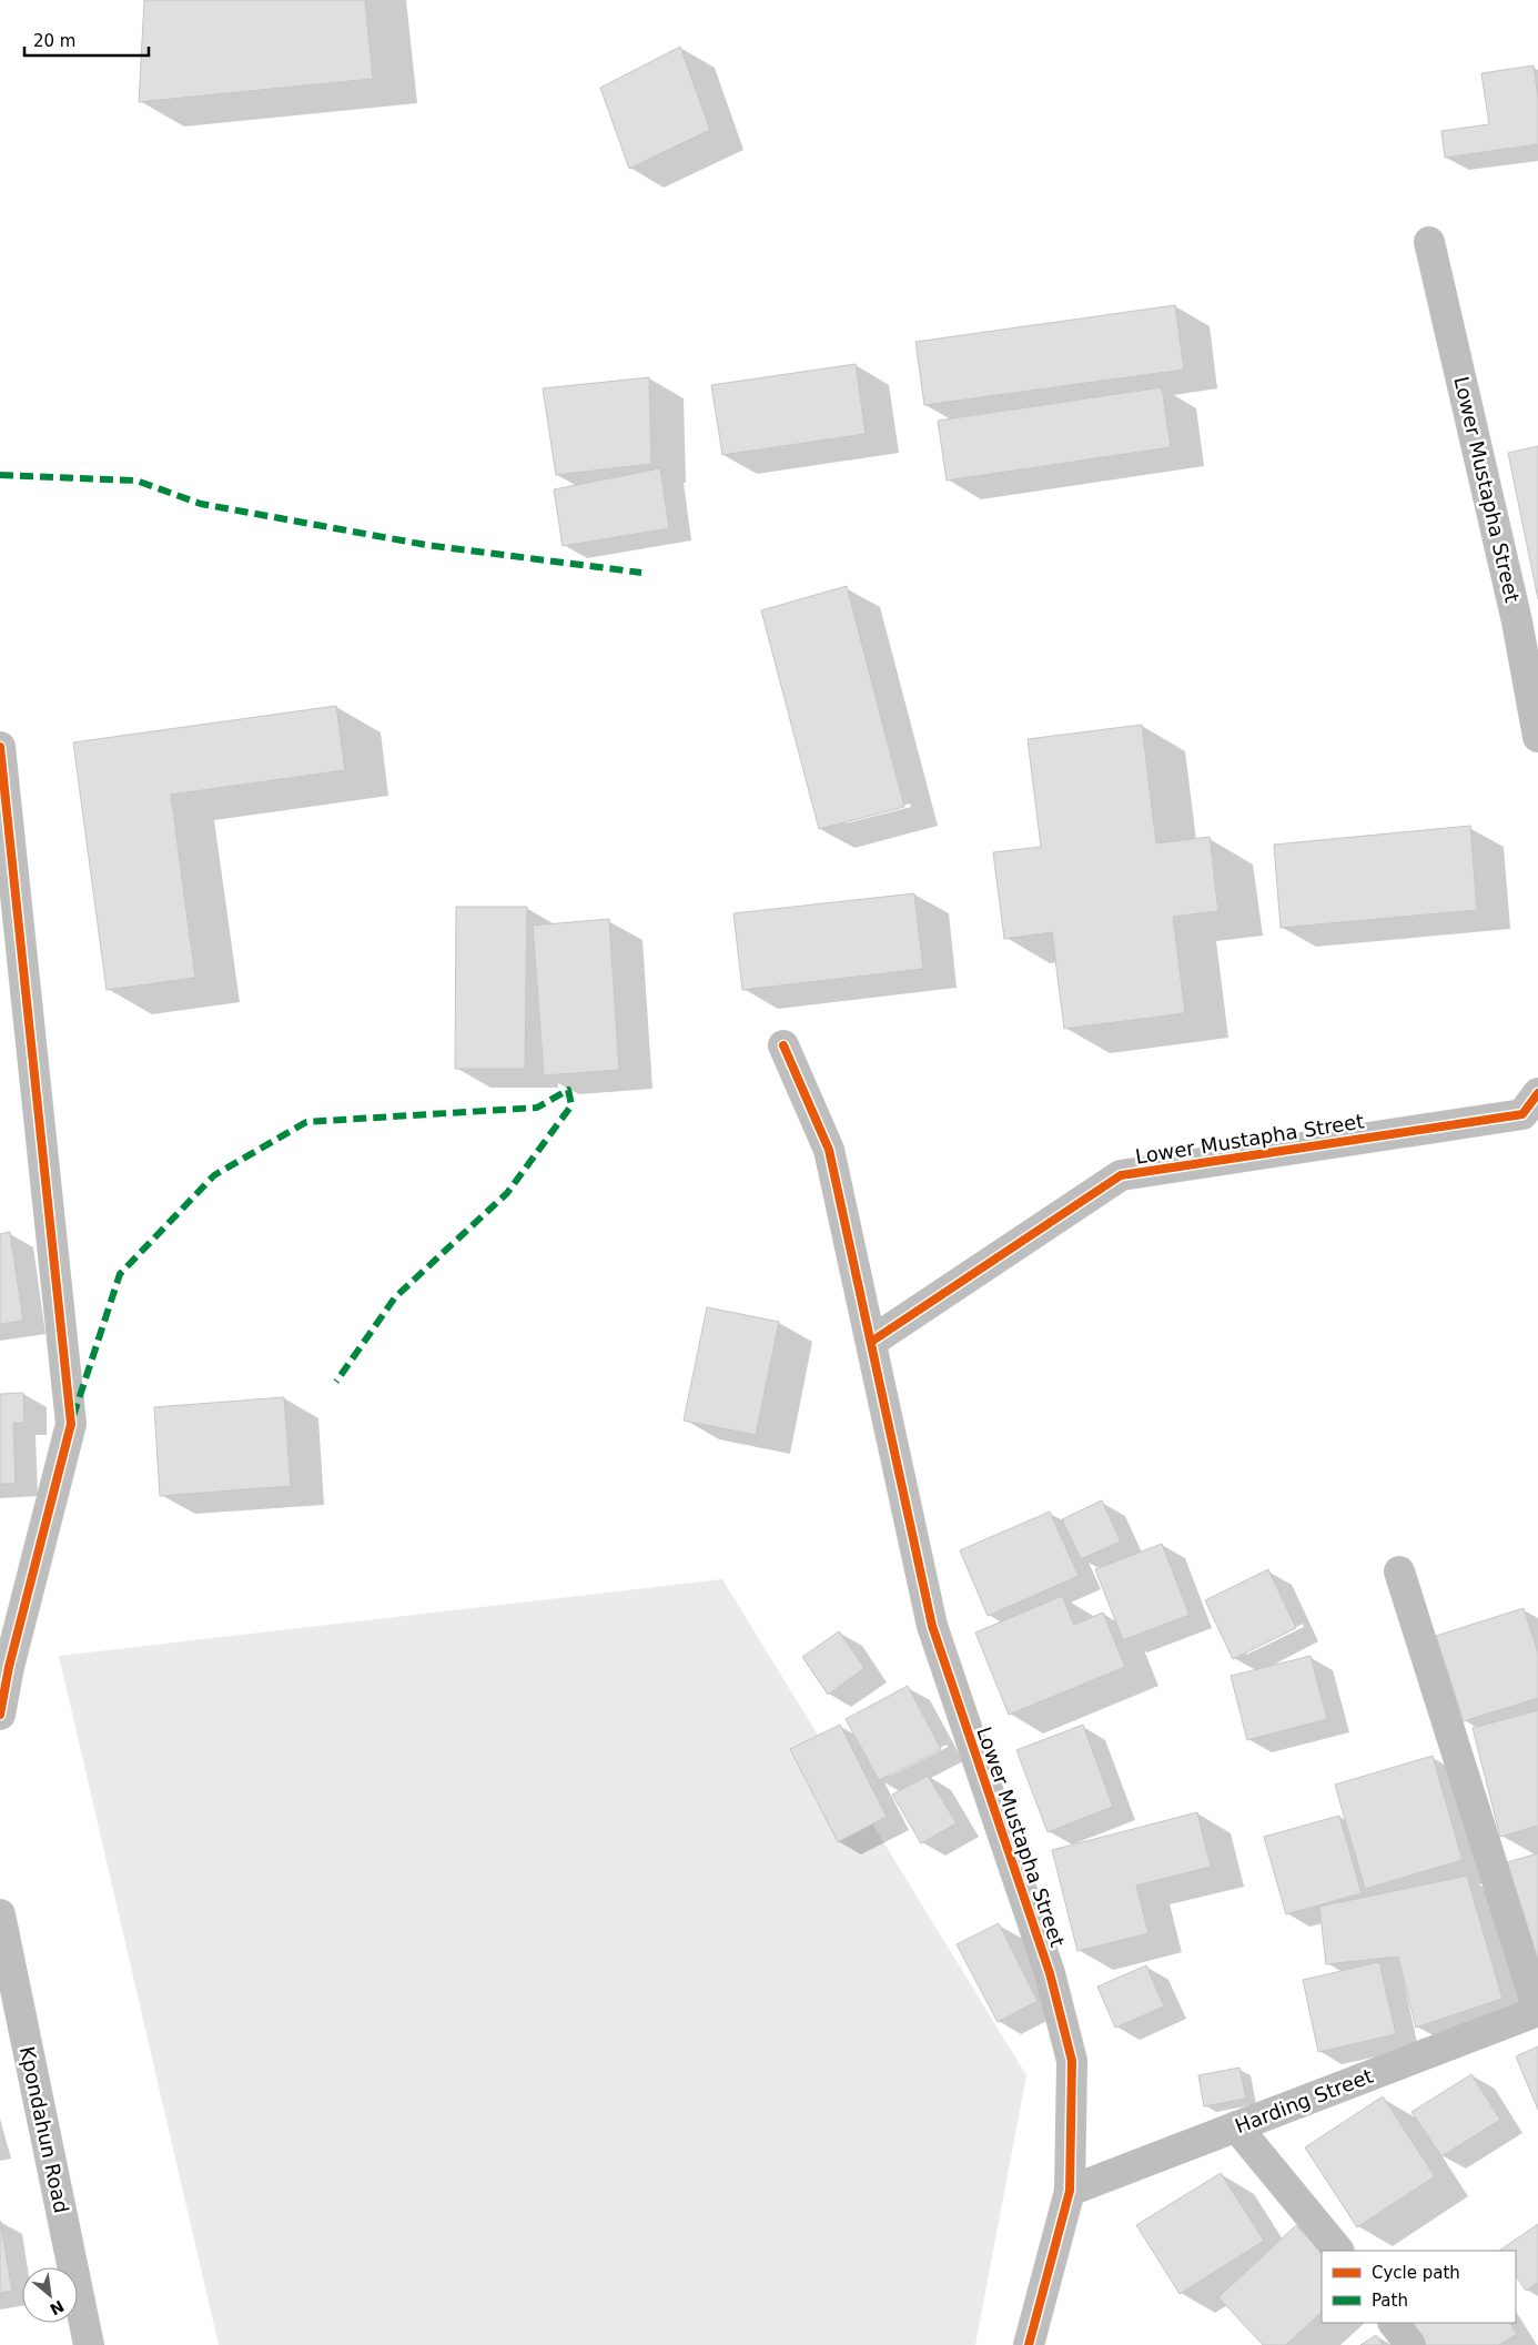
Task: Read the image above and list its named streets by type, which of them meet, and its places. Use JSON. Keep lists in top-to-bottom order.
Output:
{
  "streets": {
    "street": ["Lower Mustapha Street", "Harding Street", "Kpondahun Road"]
  },
  "crossings": [
    ["Lower Mustapha Street", "Harding Street"]
  ],
  "legend": ["Cycle path", "Path"],
  "scale_bar": "20 m",
  "north": "bottom right"
}
